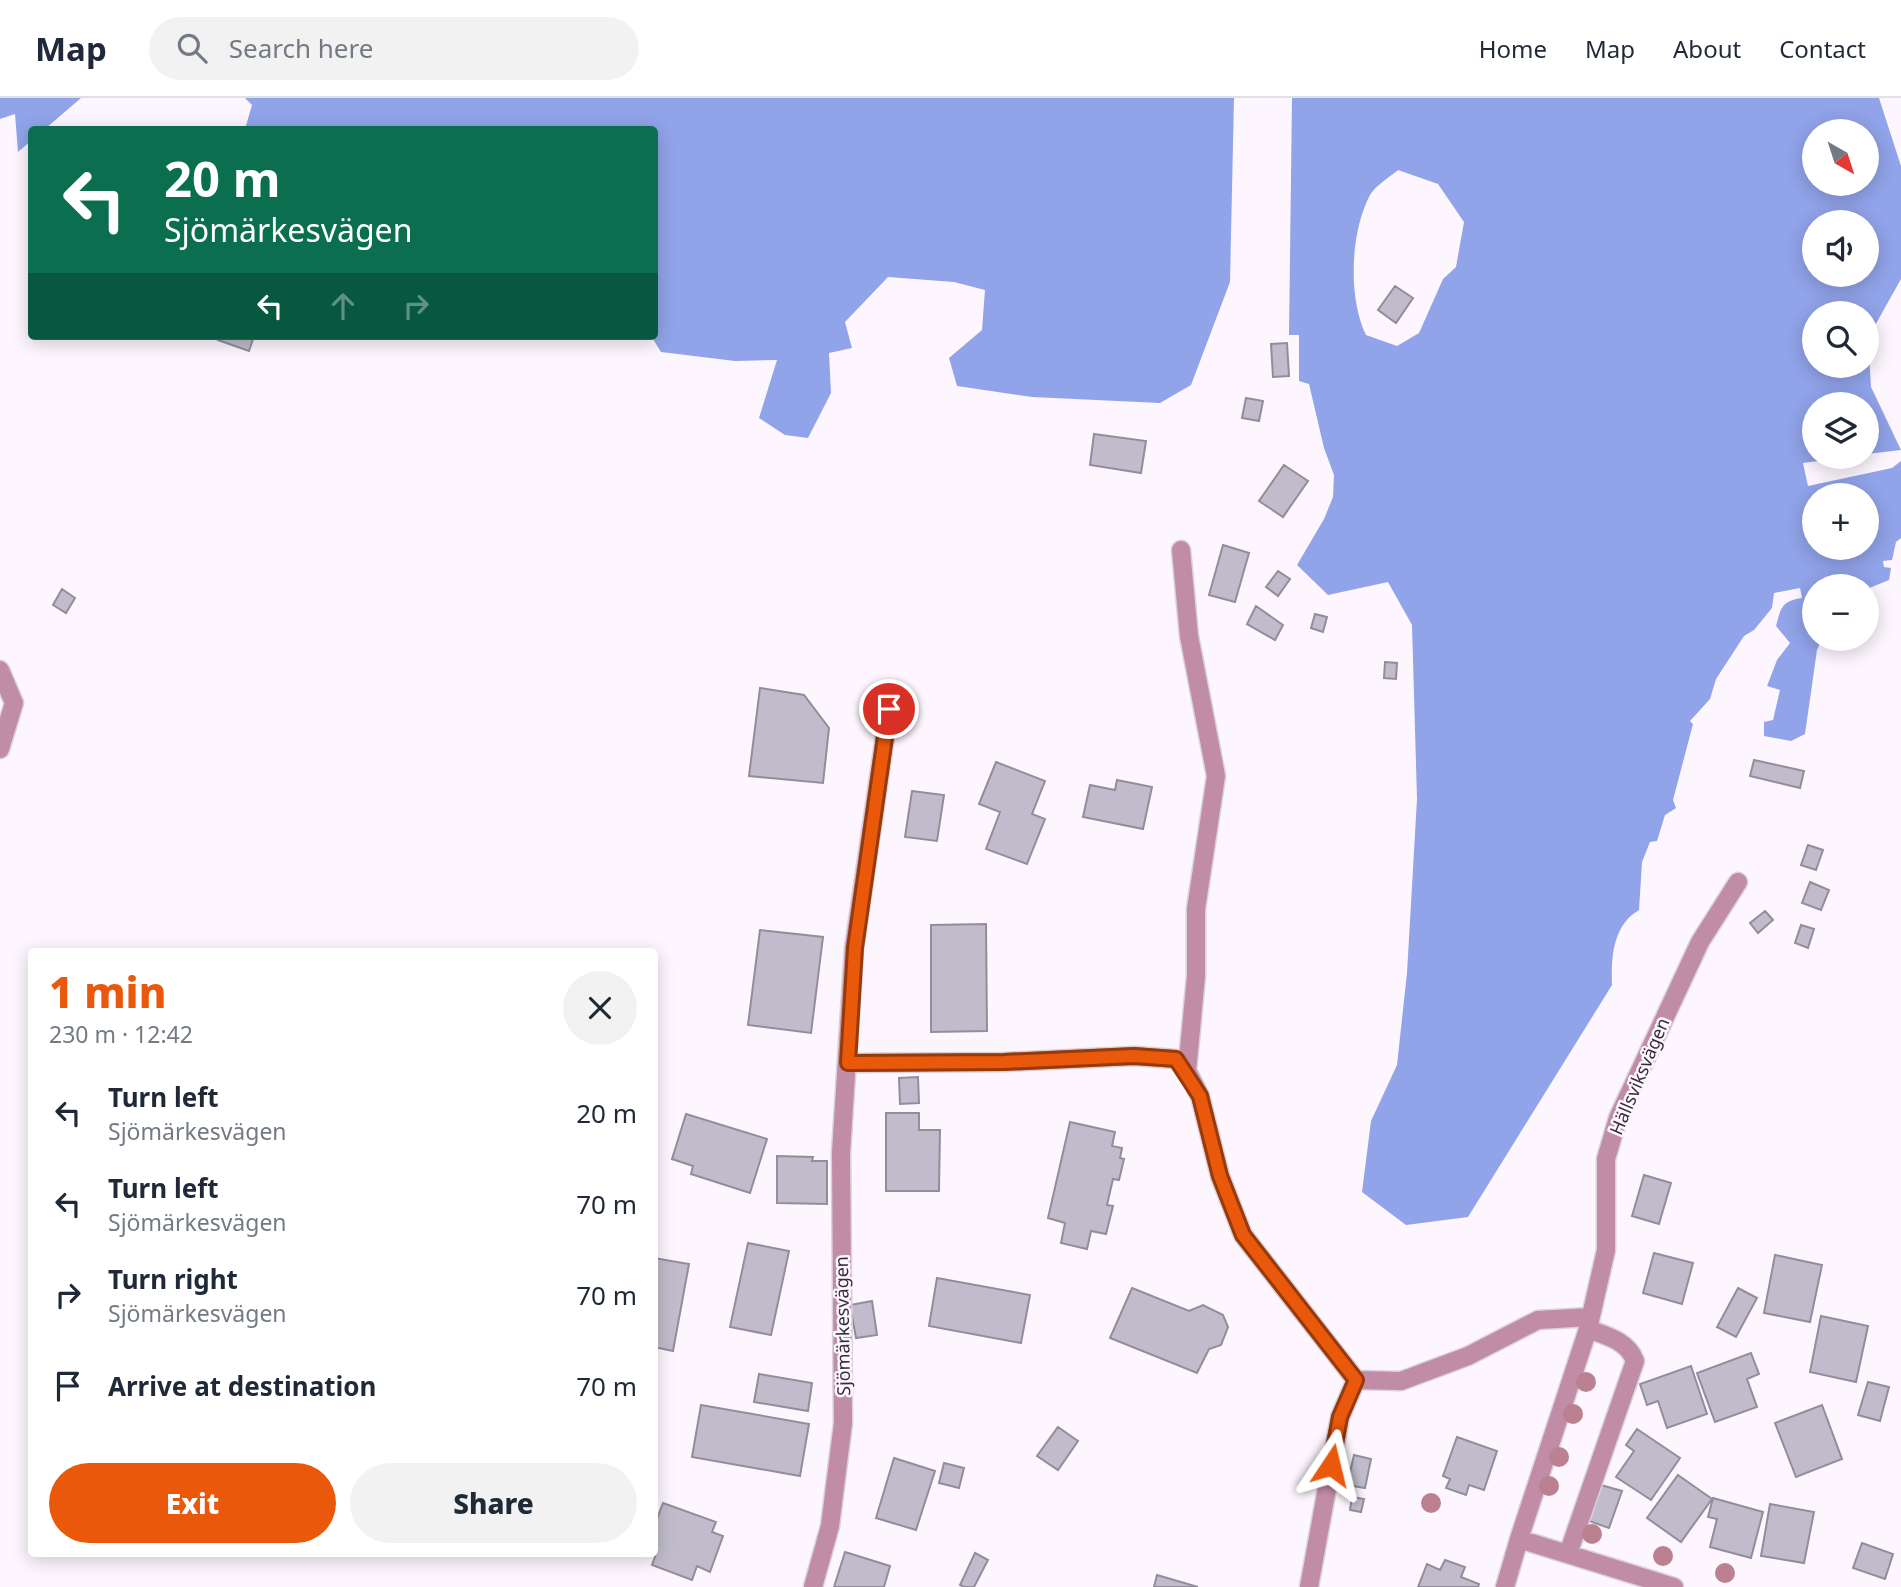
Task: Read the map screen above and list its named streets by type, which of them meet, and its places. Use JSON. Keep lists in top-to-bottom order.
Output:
{
  "streets": {
    "street": ["Hällsviksvägen", "Sjömärkesvägen"]
  },
  "north": "bottom right",
  "page": {
    "header": "Map",
    "search": "Search here",
    "nav": [
      "Home",
      "Map",
      "About",
      "Contact"
    ],
    "map_buttons": ["+", "−"],
    "turn": ["20 m", "Sjömärkesvägen"],
    "heading": ["1 min", "230 m · 12:42"],
    "list": [
      {
        "name": "Turn left",
        "note": "Sjömärkesvägen",
        "value": "20 m"
      },
      {
        "name": "Turn left",
        "note": "Sjömärkesvägen",
        "value": "70 m"
      },
      {
        "name": "Turn right",
        "note": "Sjömärkesvägen",
        "value": "70 m"
      },
      {
        "name": "Arrive at destination",
        "value": "70 m"
      }
    ],
    "buttons": ["Exit", "Share"]
  }
}
